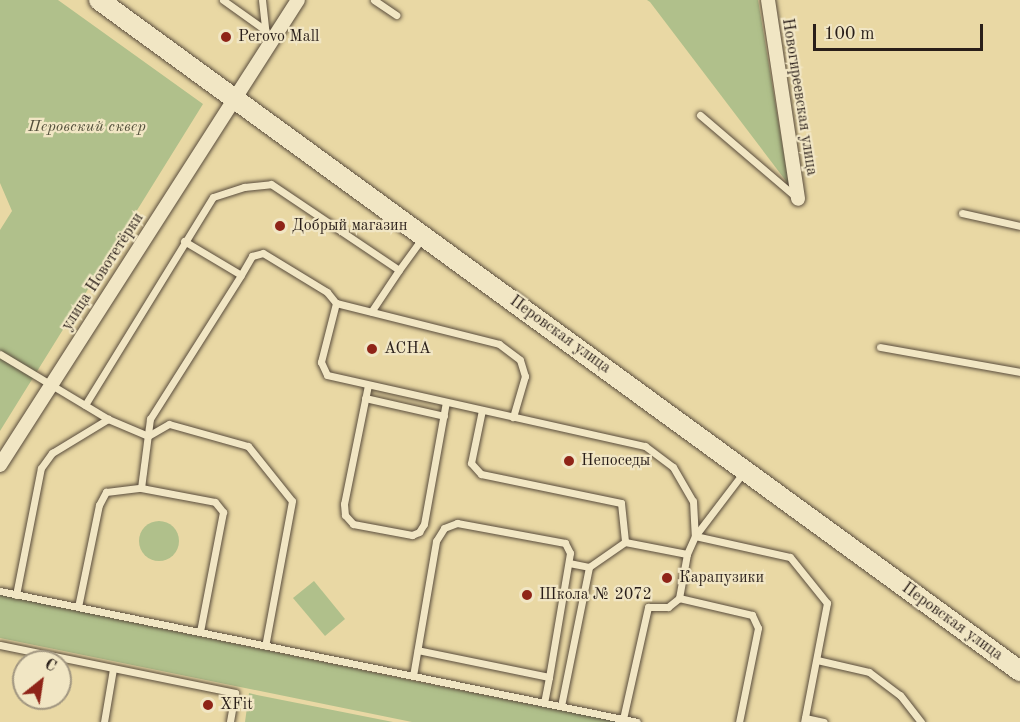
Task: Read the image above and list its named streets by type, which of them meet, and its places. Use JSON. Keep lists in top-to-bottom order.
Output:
{
  "streets": {
    "main road": ["Перовская улица"],
    "street": ["Новогиреевская улица", "улица Новотетёрки"]
  },
  "crossings": [
    ["улица Новотетёрки", "Перовская улица"]
  ],
  "parks": ["Перовский сквер"],
  "places": [
    "Perovo Mall",
    "Добрый магазин",
    "АСНА",
    "Непоседы",
    "Карапузики",
    "Школа № 2072",
    "XFit"
  ],
  "scale_bar": "100 m",
  "north": "top right"
}
